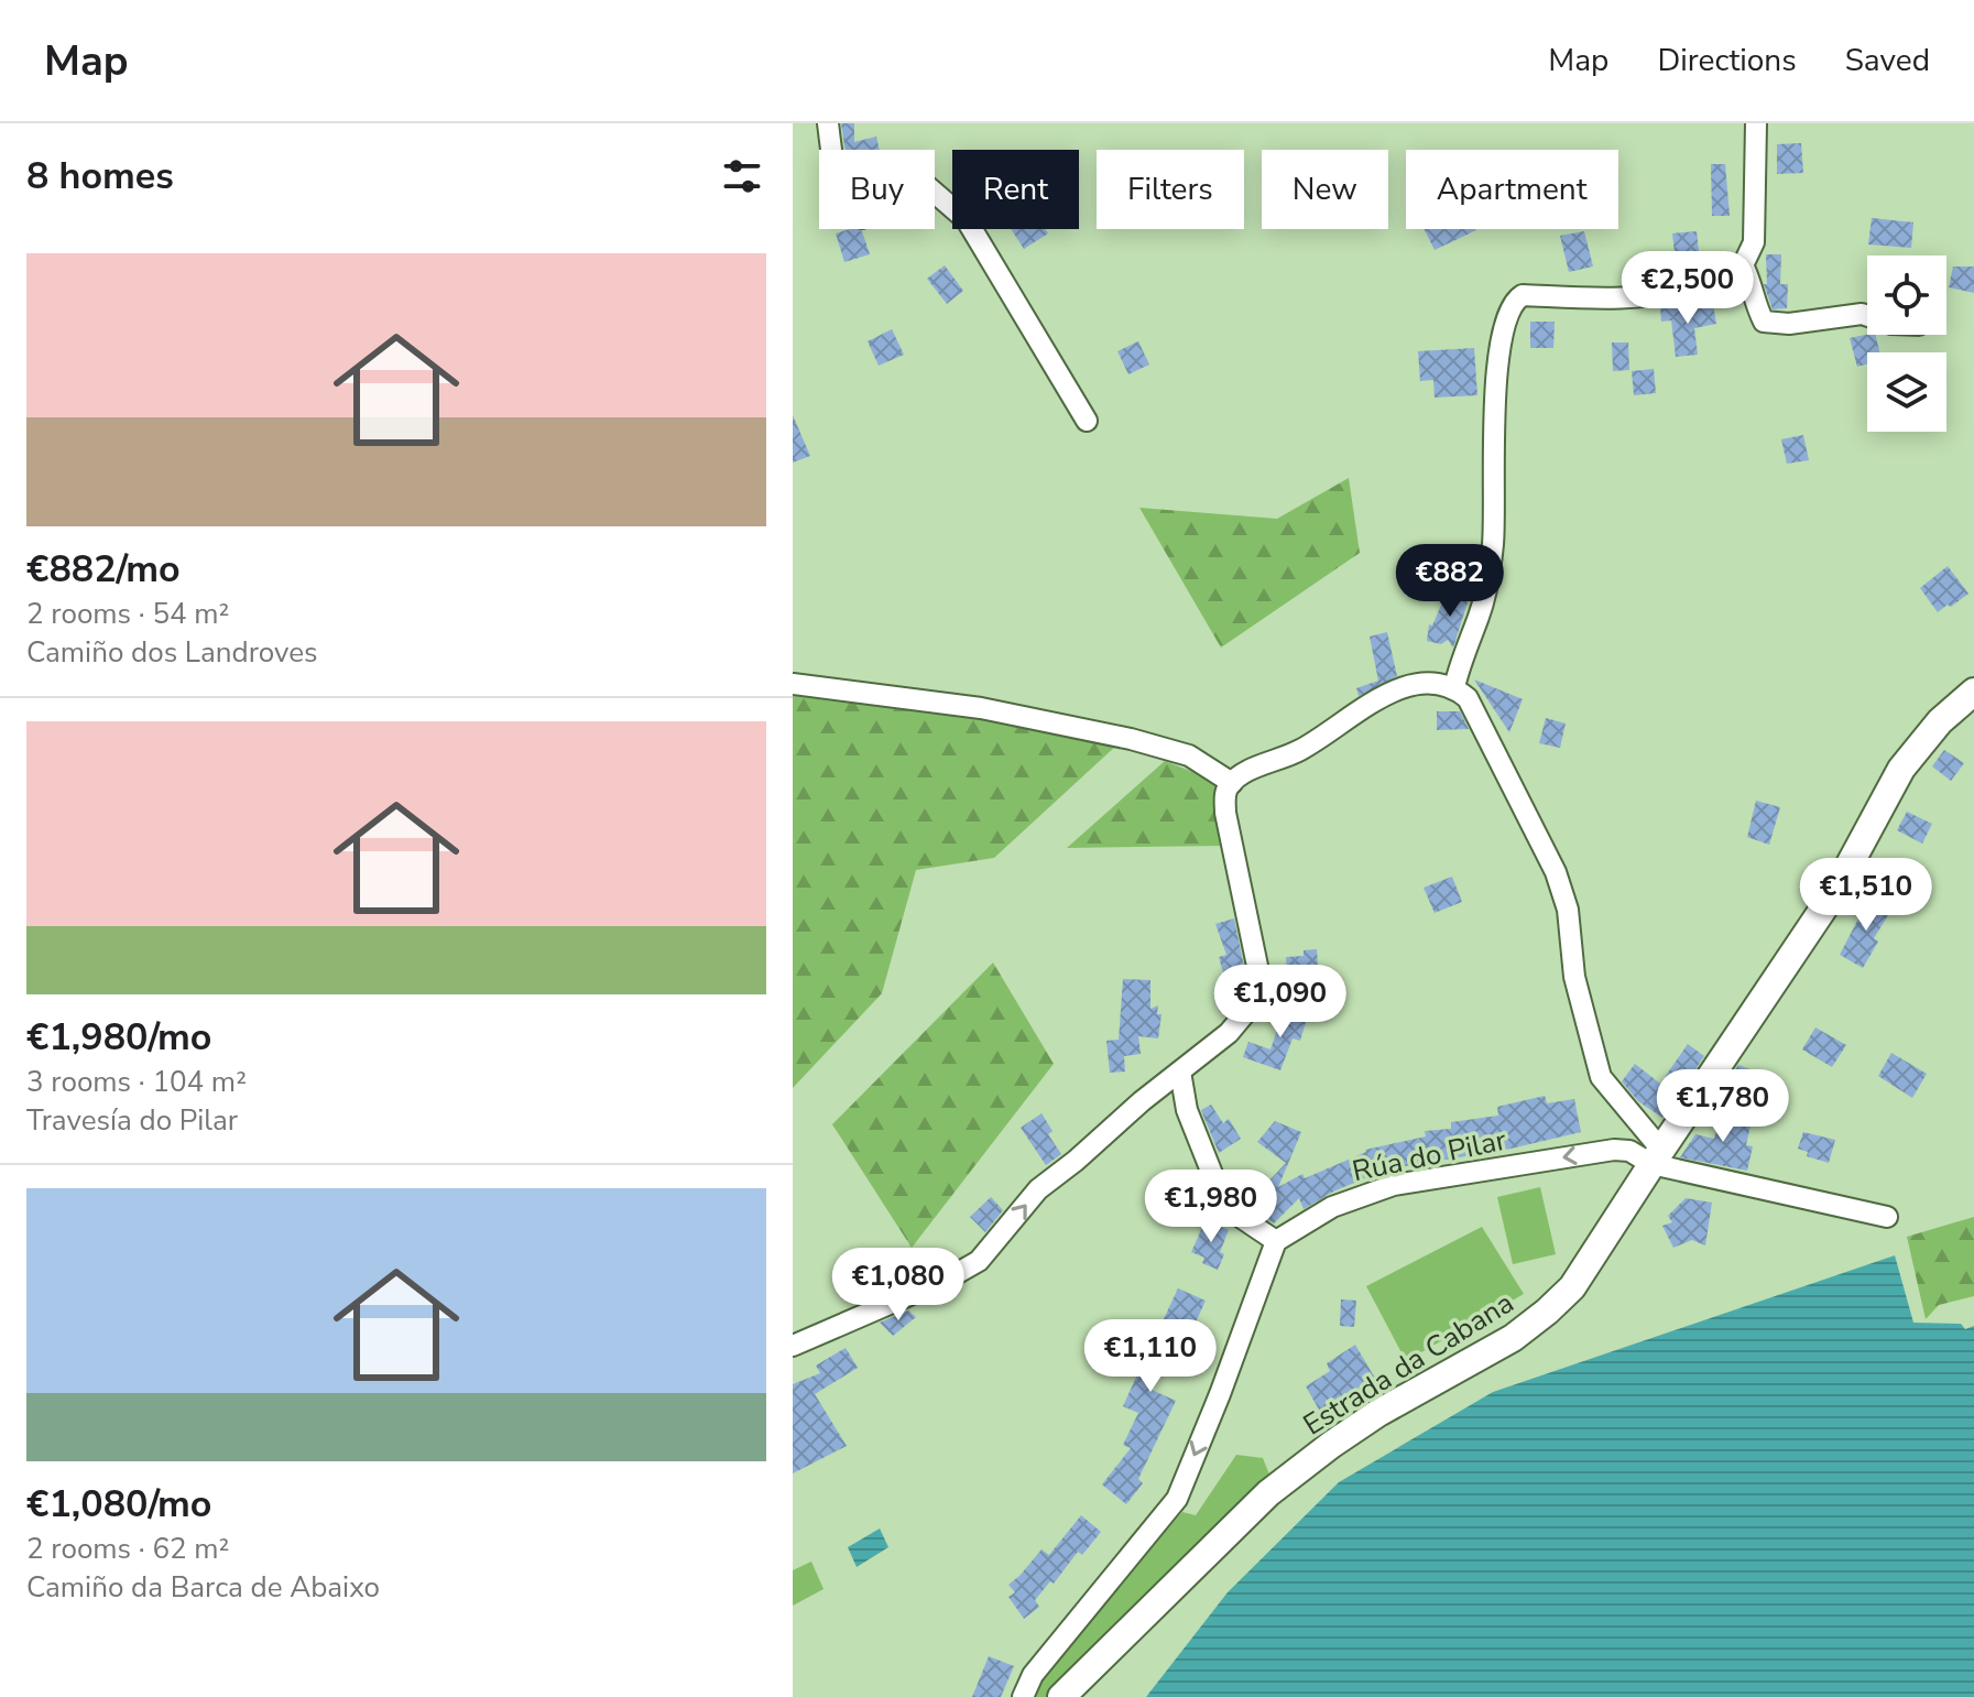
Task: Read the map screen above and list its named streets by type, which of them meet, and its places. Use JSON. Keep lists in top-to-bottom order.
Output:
{
  "streets": {
    "main road": ["Estrada da Cabana"],
    "street": ["Rúa do Pilar"]
  },
  "crossings": [
    ["Rúa do Pilar", "Estrada da Cabana"]
  ],
  "one_way": ["Rúa do Pilar"],
  "page": {
    "header": "Map",
    "nav": ["Map", "Directions", "Saved"],
    "heading": "8 homes",
    "chip": [
      "Buy",
      "Rent",
      "Filters",
      "New",
      "Apartment"
    ],
    "list": [
      {
        "name": "€882/mo",
        "note": "2 rooms · 54 m² · Camiño dos Landroves"
      },
      {
        "name": "€1,980/mo",
        "note": "3 rooms · 104 m² · Travesía do Pilar"
      },
      {
        "name": "€1,080/mo",
        "note": "2 rooms · 62 m² · Camiño da Barca de Abaixo"
      }
    ],
    "price": [
      "€2,500",
      "€882",
      "€1,510",
      "€1,090",
      "€1,780",
      "€1,980",
      "€1,080",
      "€1,110"
    ]
  }
}
